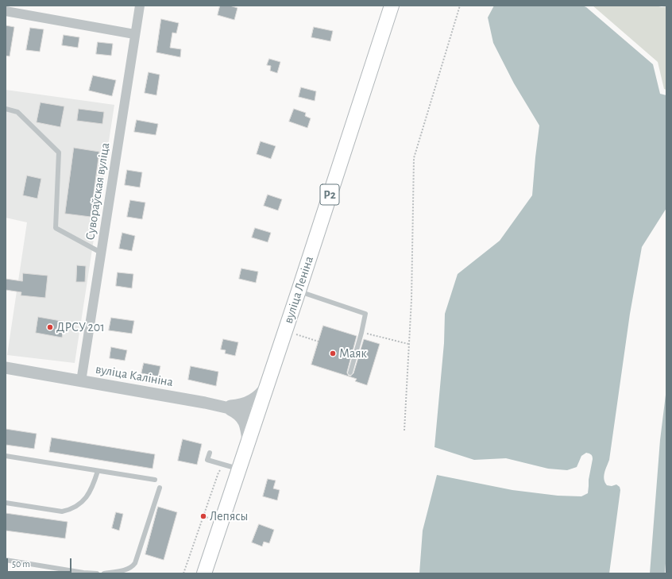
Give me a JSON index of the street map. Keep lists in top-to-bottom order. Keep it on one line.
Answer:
{"streets":{"main road":["Р2","вуліца Леніна"],"street":["Сувораўская вуліца","вуліца Калініна"]},"crossings":[["Сувораўская вуліца","вуліца Калініна"],["вуліца Леніна","вуліца Калініна"]],"places":["ДРСУ 201","Маяк","Лепясы"],"scale_bar":"50 m"}
